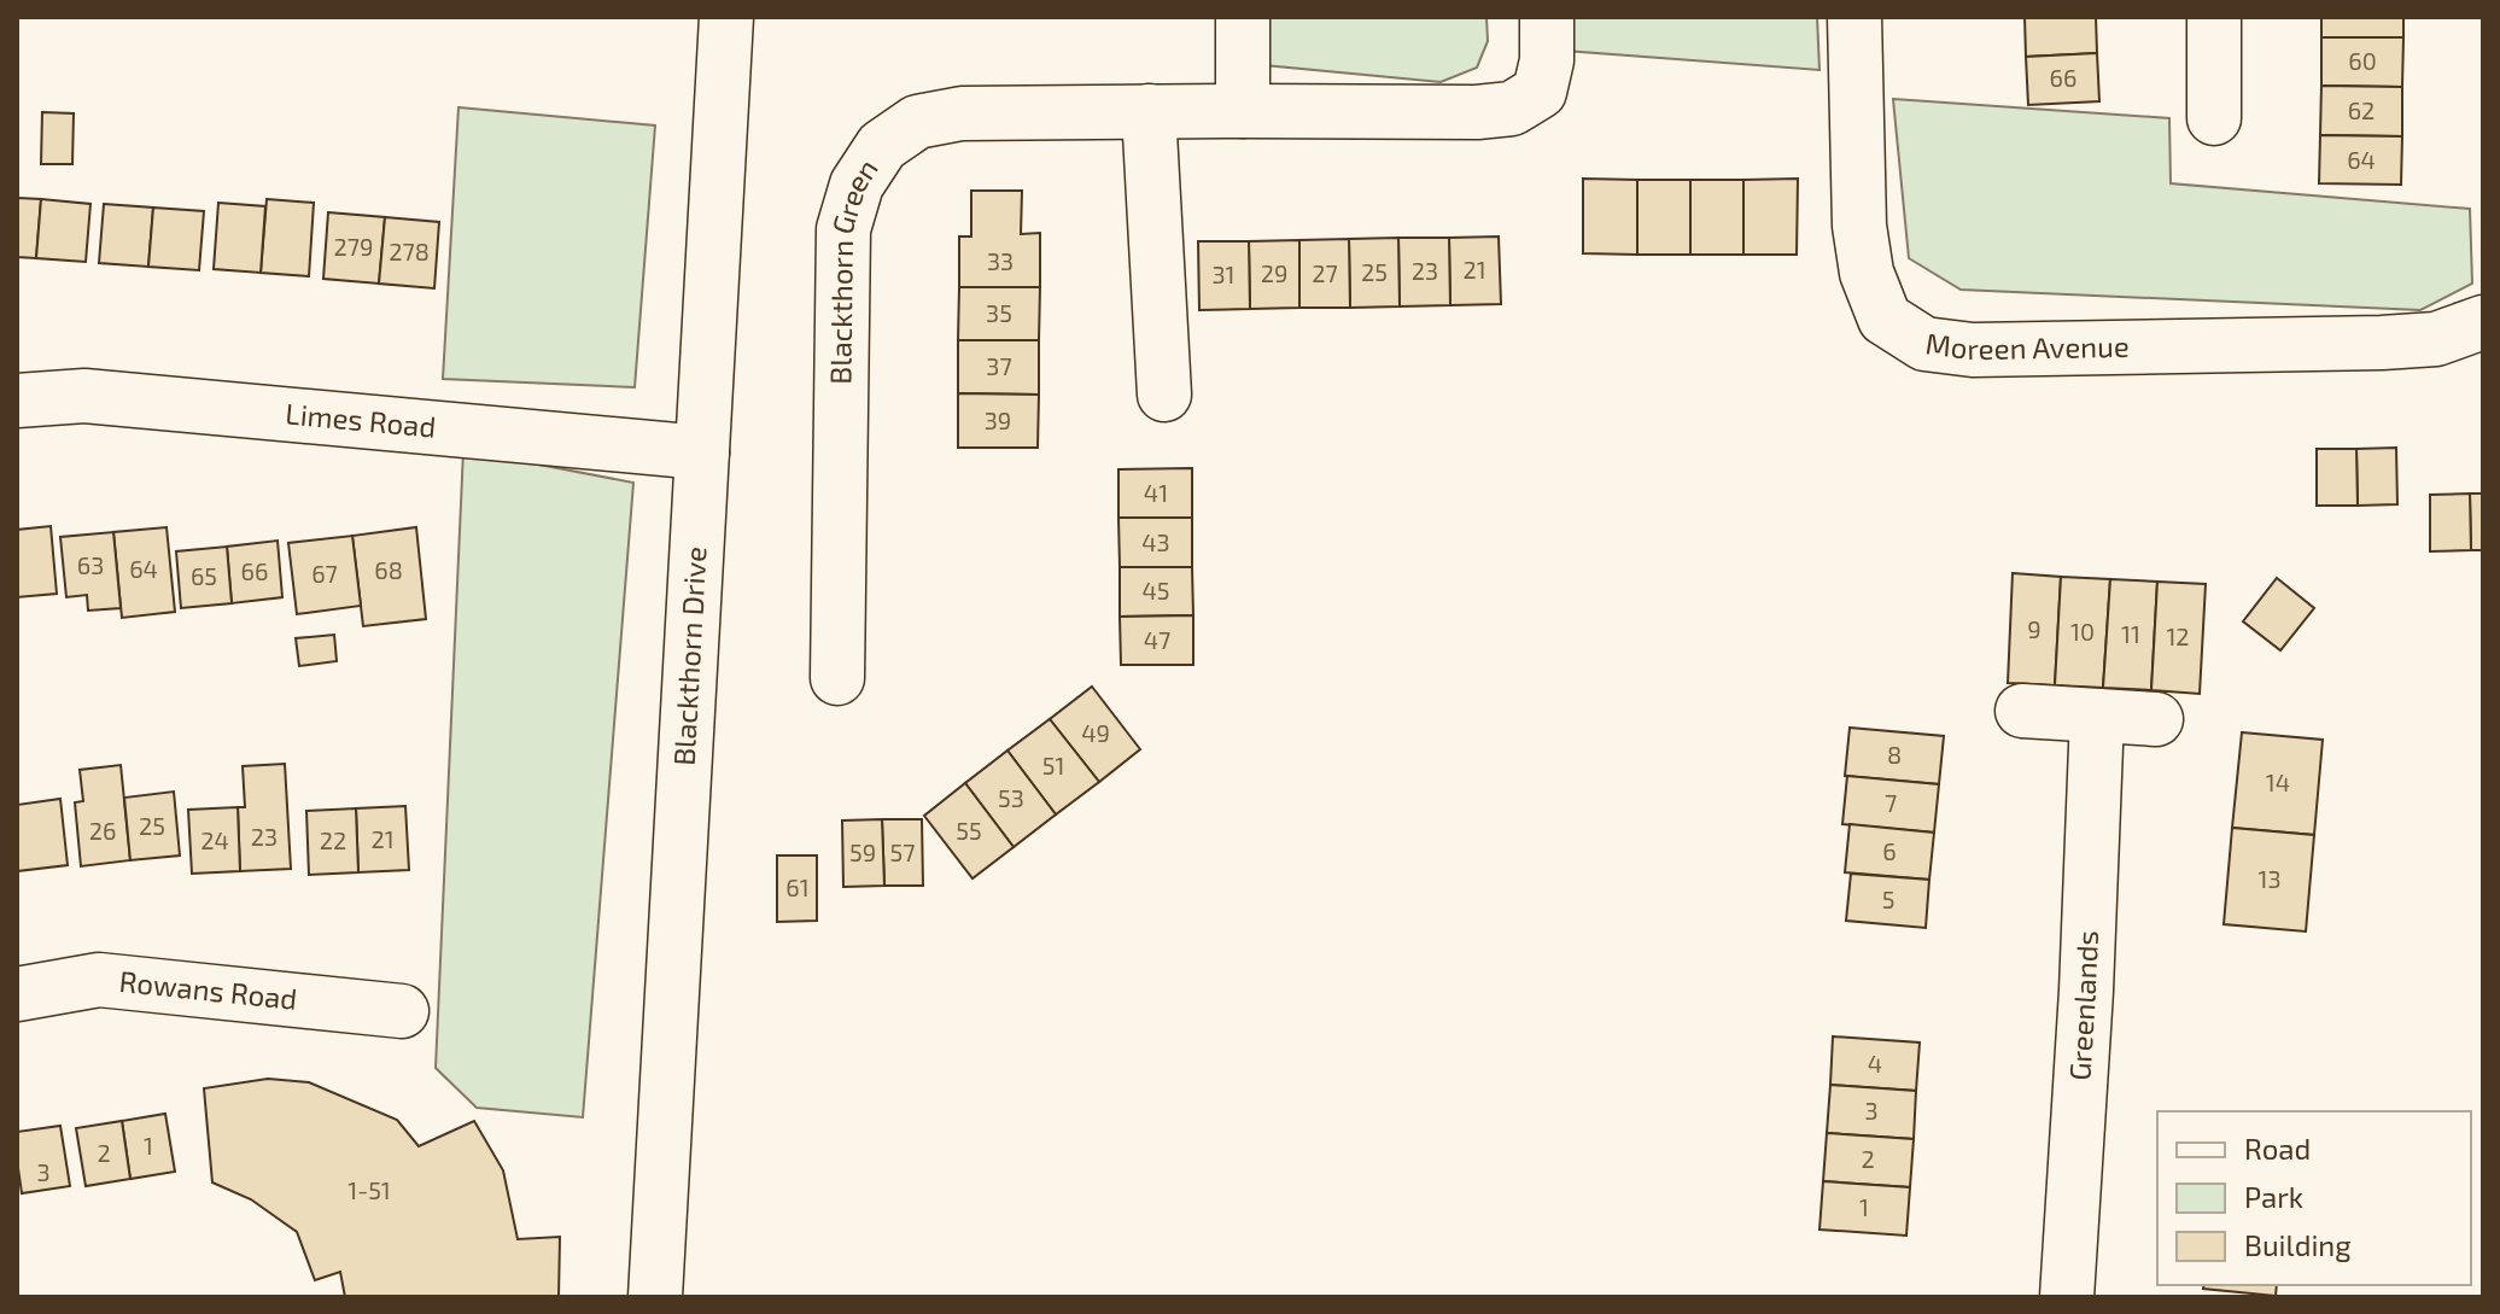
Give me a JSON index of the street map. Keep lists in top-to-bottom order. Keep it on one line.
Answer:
{"streets":{"street":["Blackthorn Green","Moreen Avenue","Limes Road","Blackthorn Drive","Rowans Road","Greenlands"]},"crossings":[["Limes Road","Blackthorn Drive"]],"house_numbers":["60","66","62","64","279","278","33","21","23","25","29","27","31","35","37","39","41","43","63","64","68","66","67","65","45","9","10","11","12","47","49","8","51","14","53","7","25","26","55","23","21","24","22","6","59","57","13","61","5","4","3","1","2","2","3","1-51","1"],"legend":["Road","Park","Building"]}
